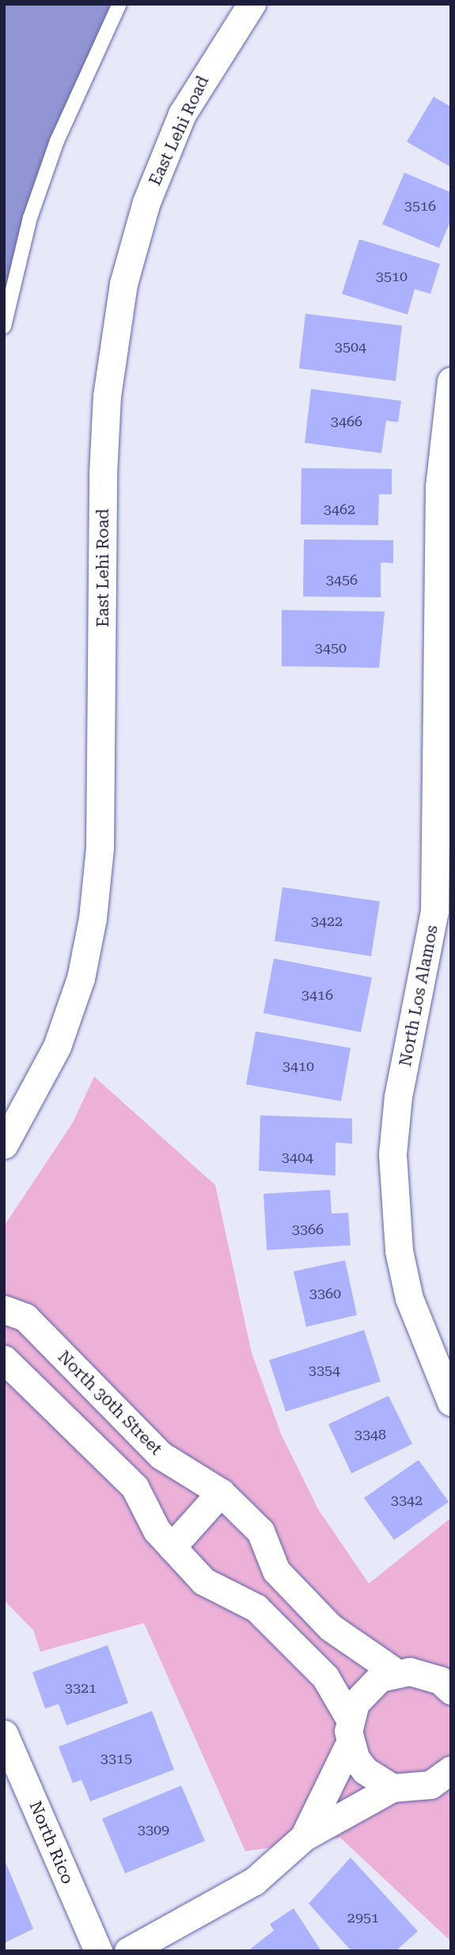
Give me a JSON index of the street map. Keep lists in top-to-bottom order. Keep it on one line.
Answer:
{"streets":{"street":["East Lehi Road","North Los Alamos","North 30th Street","North Rico"]},"house_numbers":["3516","3510","3504","3466","3462","3456","3450","3422","3416","3410","3404","3366","3360","3354","3348","3342","3321","3315","3309","2951"]}
